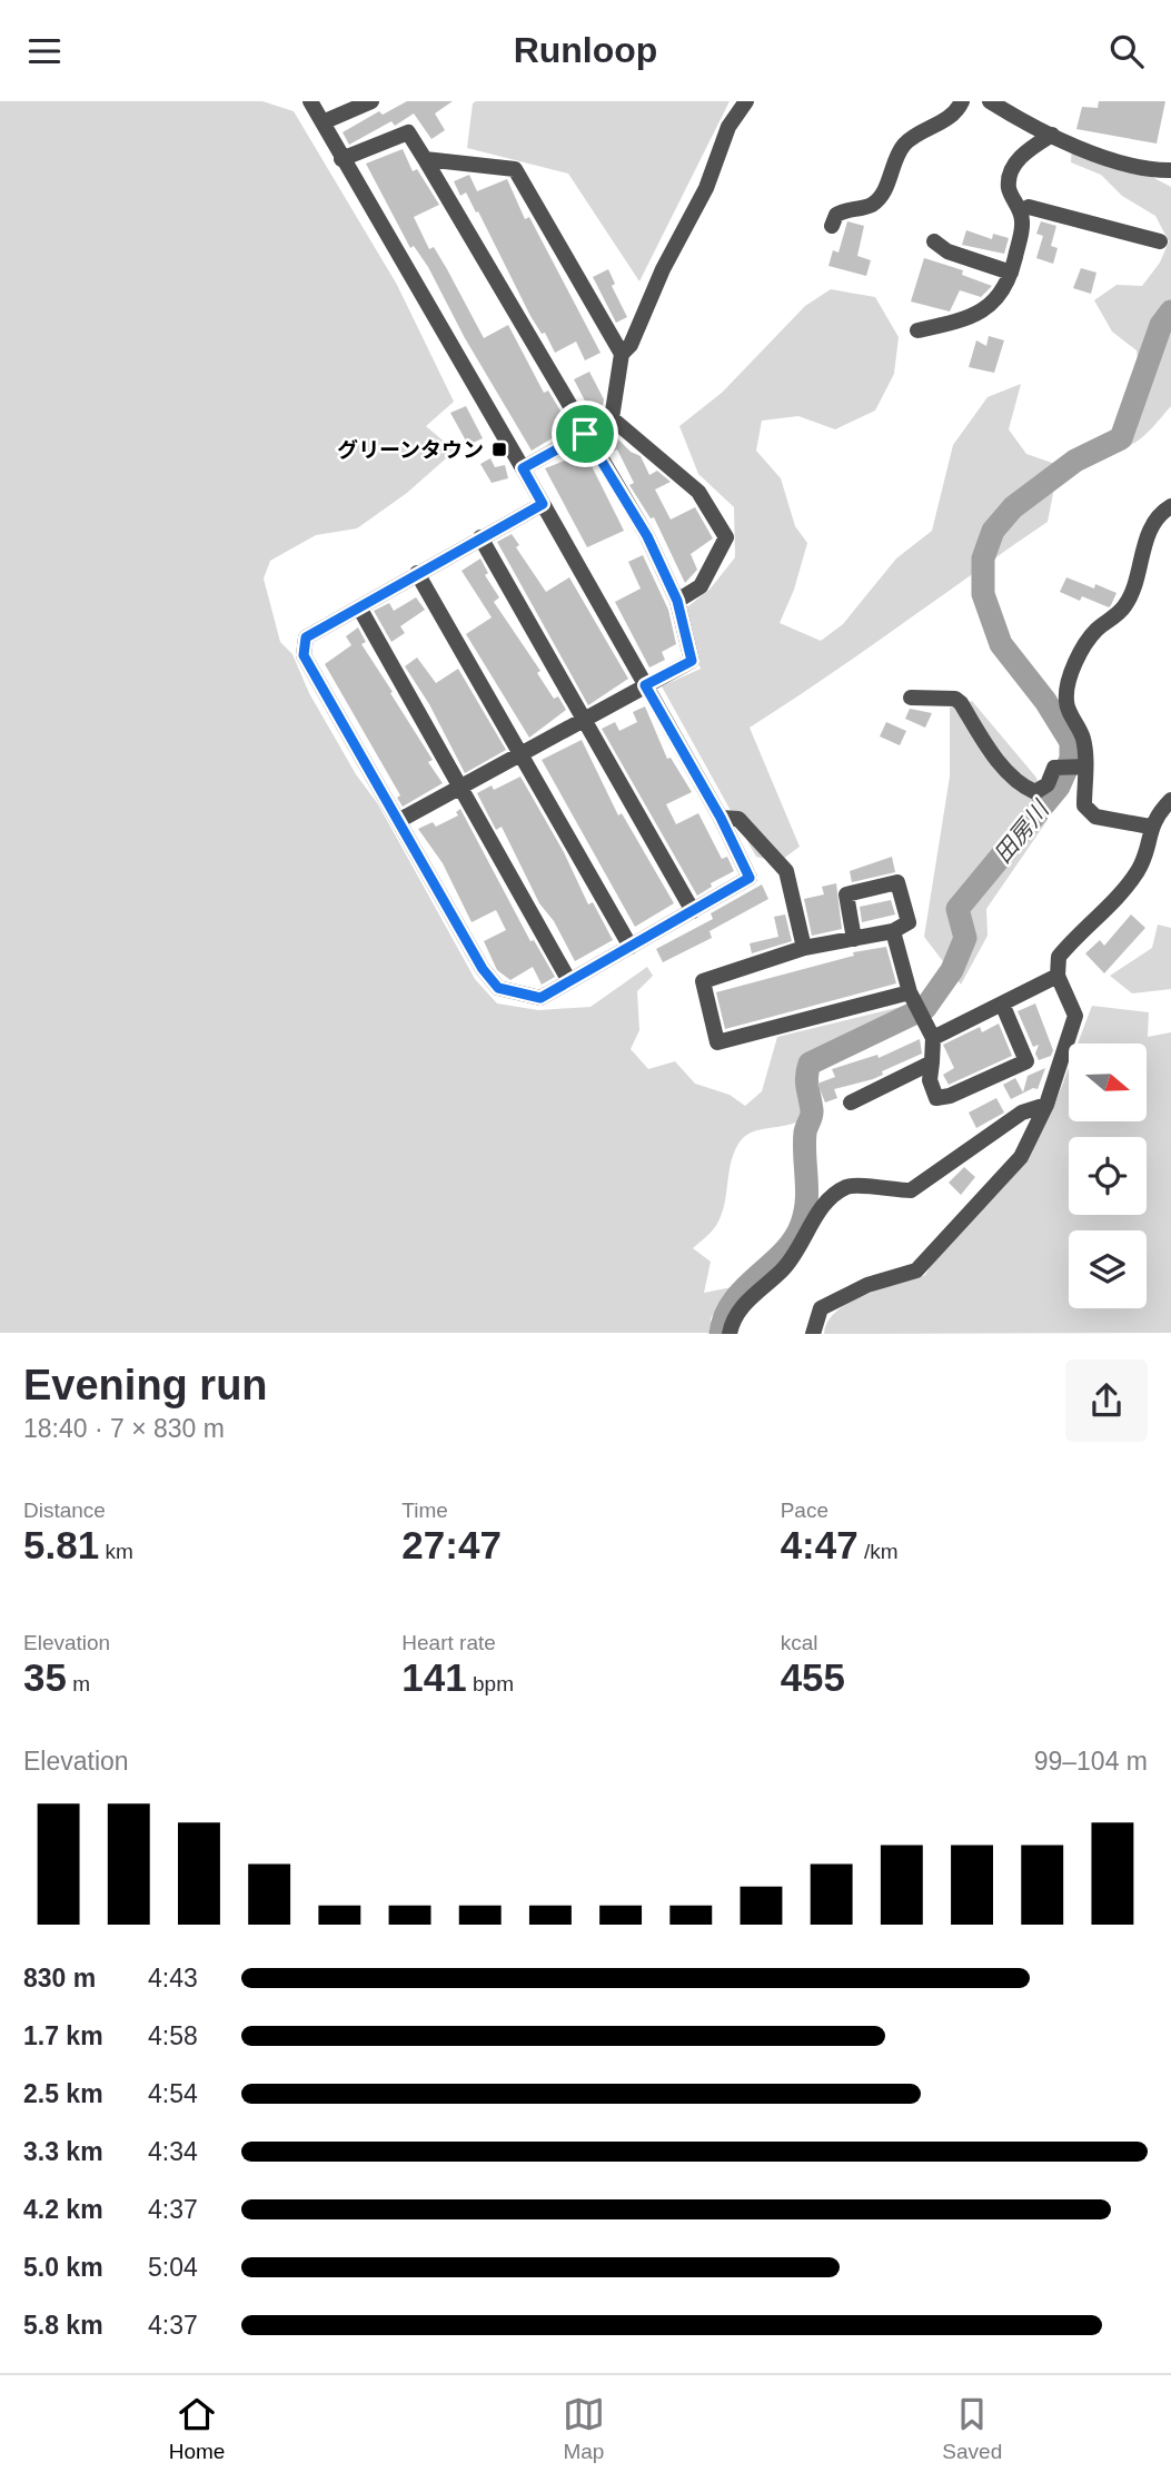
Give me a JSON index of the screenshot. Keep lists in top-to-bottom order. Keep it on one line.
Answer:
{"water":["田房川"],"places":{"transit":["グリーンタウン"]},"north":"right","page":{"header":"Runloop","heading":["Evening run","18:40 · 7 × 830 m"],"stats":[["Distance","5.81 km"],["Time","27:47"],["Pace","4:47 /km"],["Elevation","35 m"],["Heart rate","141 bpm"],["kcal","455"]],"chart":["Elevation","99–104 m"],"list":[{"name":"830 m","note":"4:43"},{"name":"1.7 km","note":"4:58"},{"name":"2.5 km","note":"4:54"},{"name":"3.3 km","note":"4:34"},{"name":"4.2 km","note":"4:37"},{"name":"5.0 km","note":"5:04"},{"name":"5.8 km","note":"4:37"}],"tabs":["Home","Map","Saved"]}}
